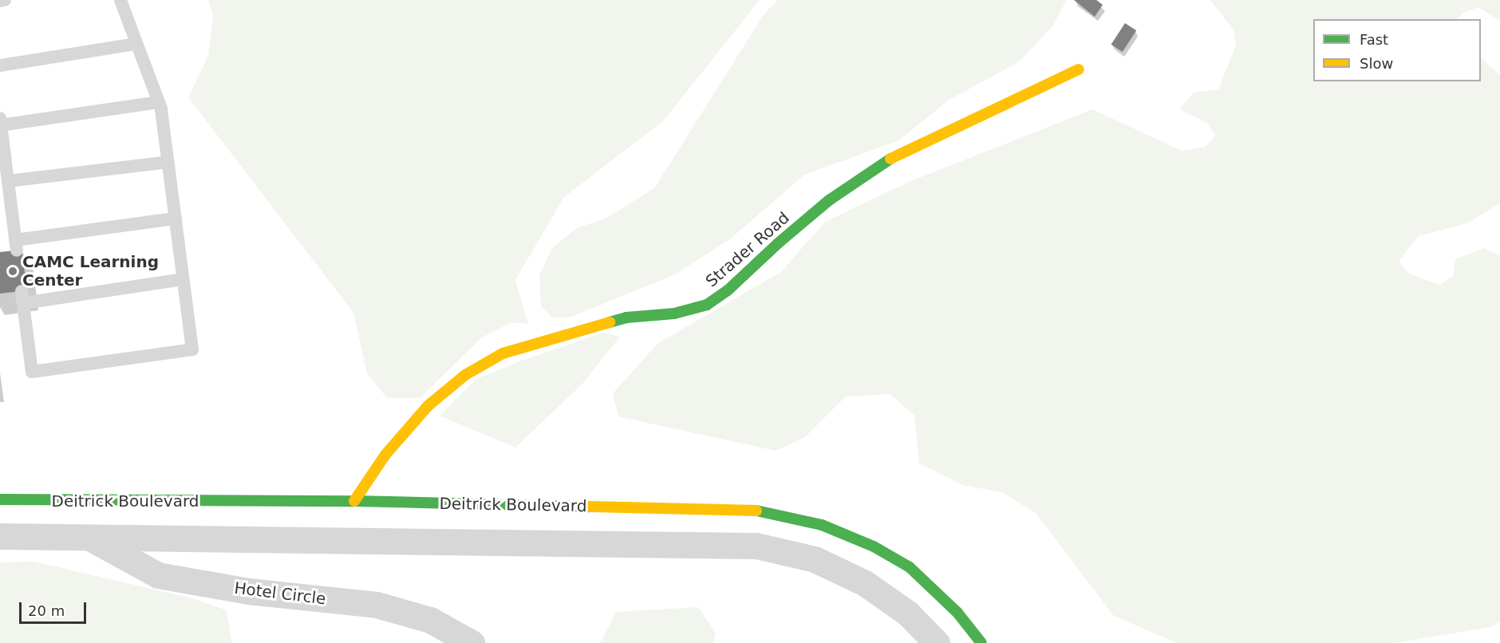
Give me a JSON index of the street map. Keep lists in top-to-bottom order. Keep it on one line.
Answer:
{"streets":{"street":["Strader Road","Deitrick Boulevard","Hotel Circle"]},"crossings":[["Strader Road","Deitrick Boulevard"]],"places":["CAMC Learning Center"],"legend":["Fast","Slow"],"scale_bar":"20 m"}
